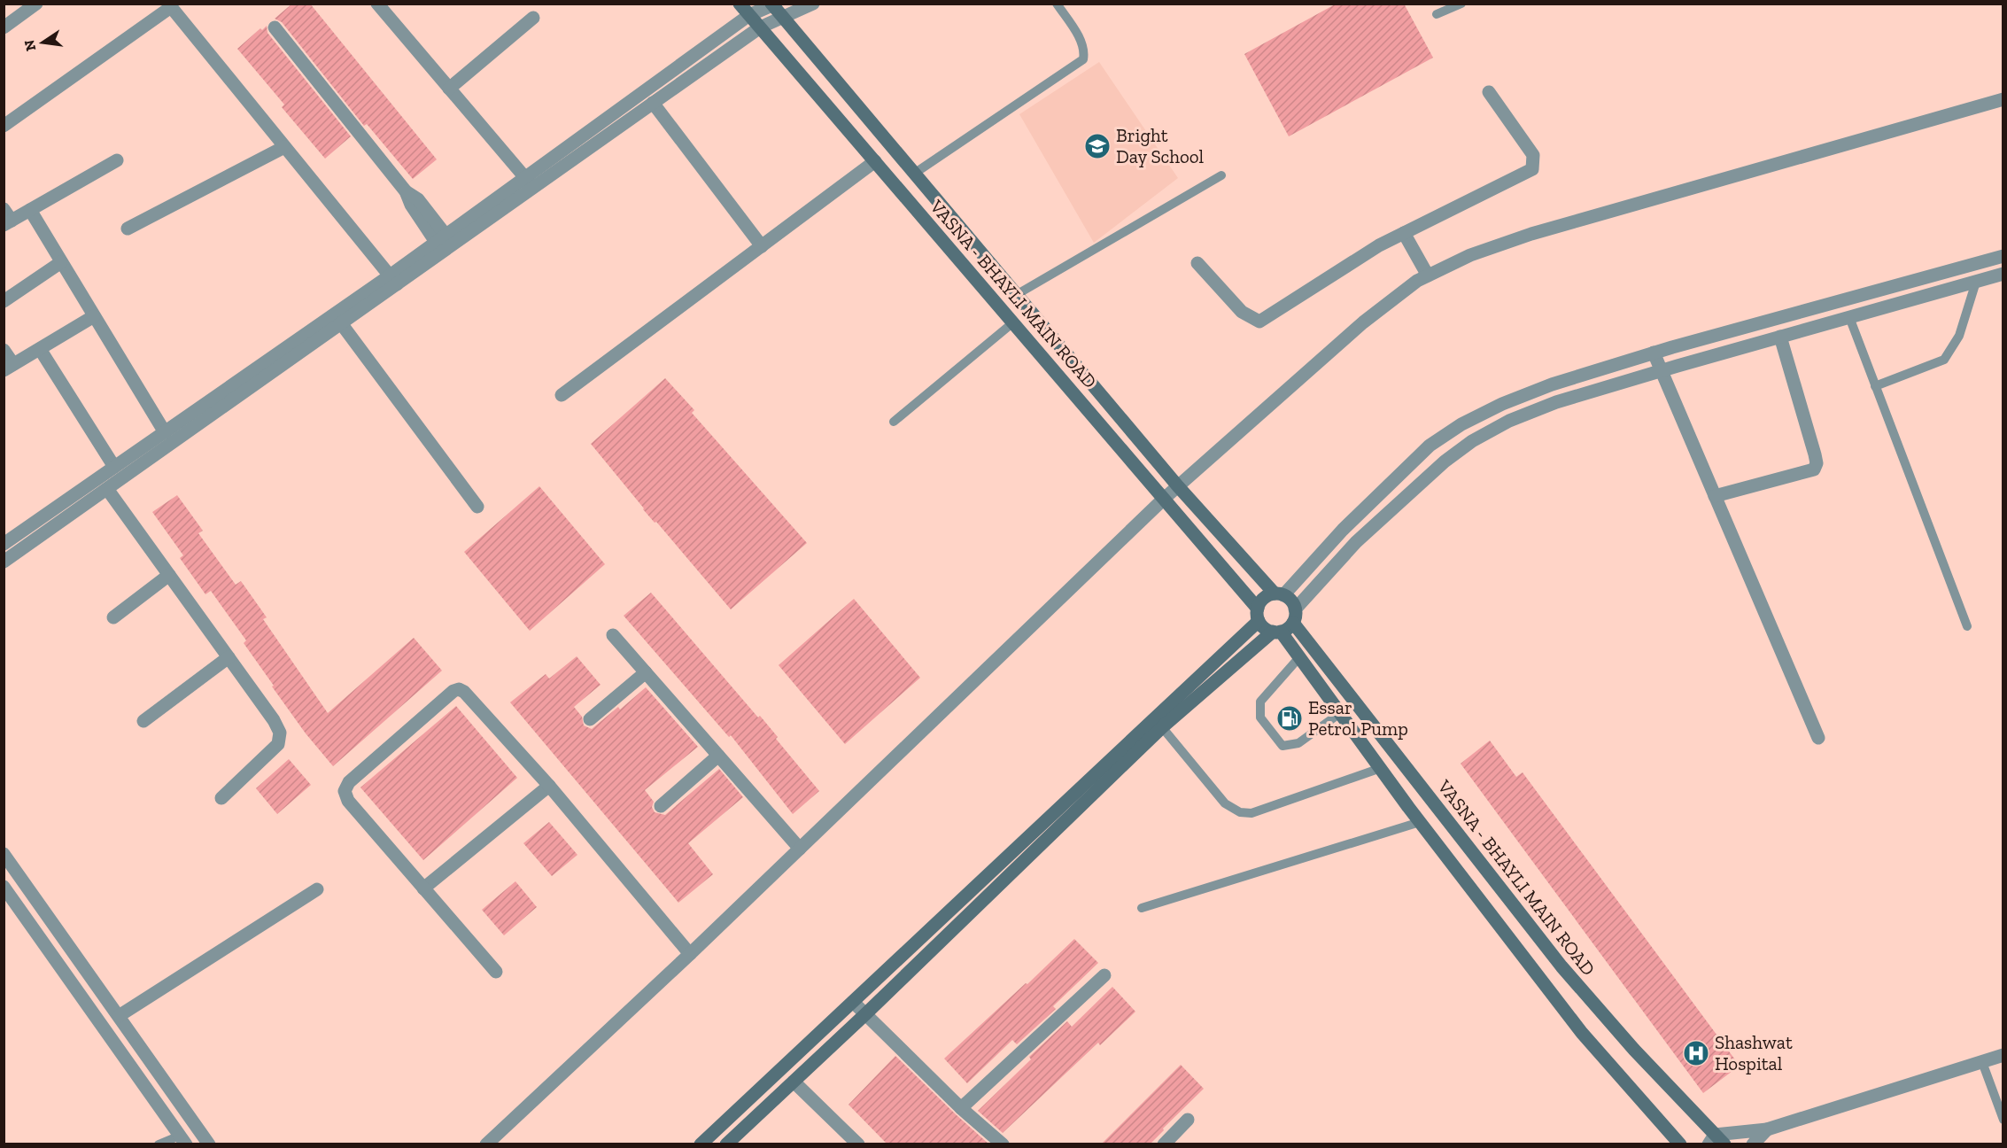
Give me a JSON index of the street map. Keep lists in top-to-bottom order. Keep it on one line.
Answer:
{"streets":{"main road":["VASNA - BHAYLI MAIN ROAD"]},"places":{"school or university":["Bright Day School"],"fuel station":["Essar Petrol Pump"],"hospital":["Shashwat Hospital"]},"north":"left"}
